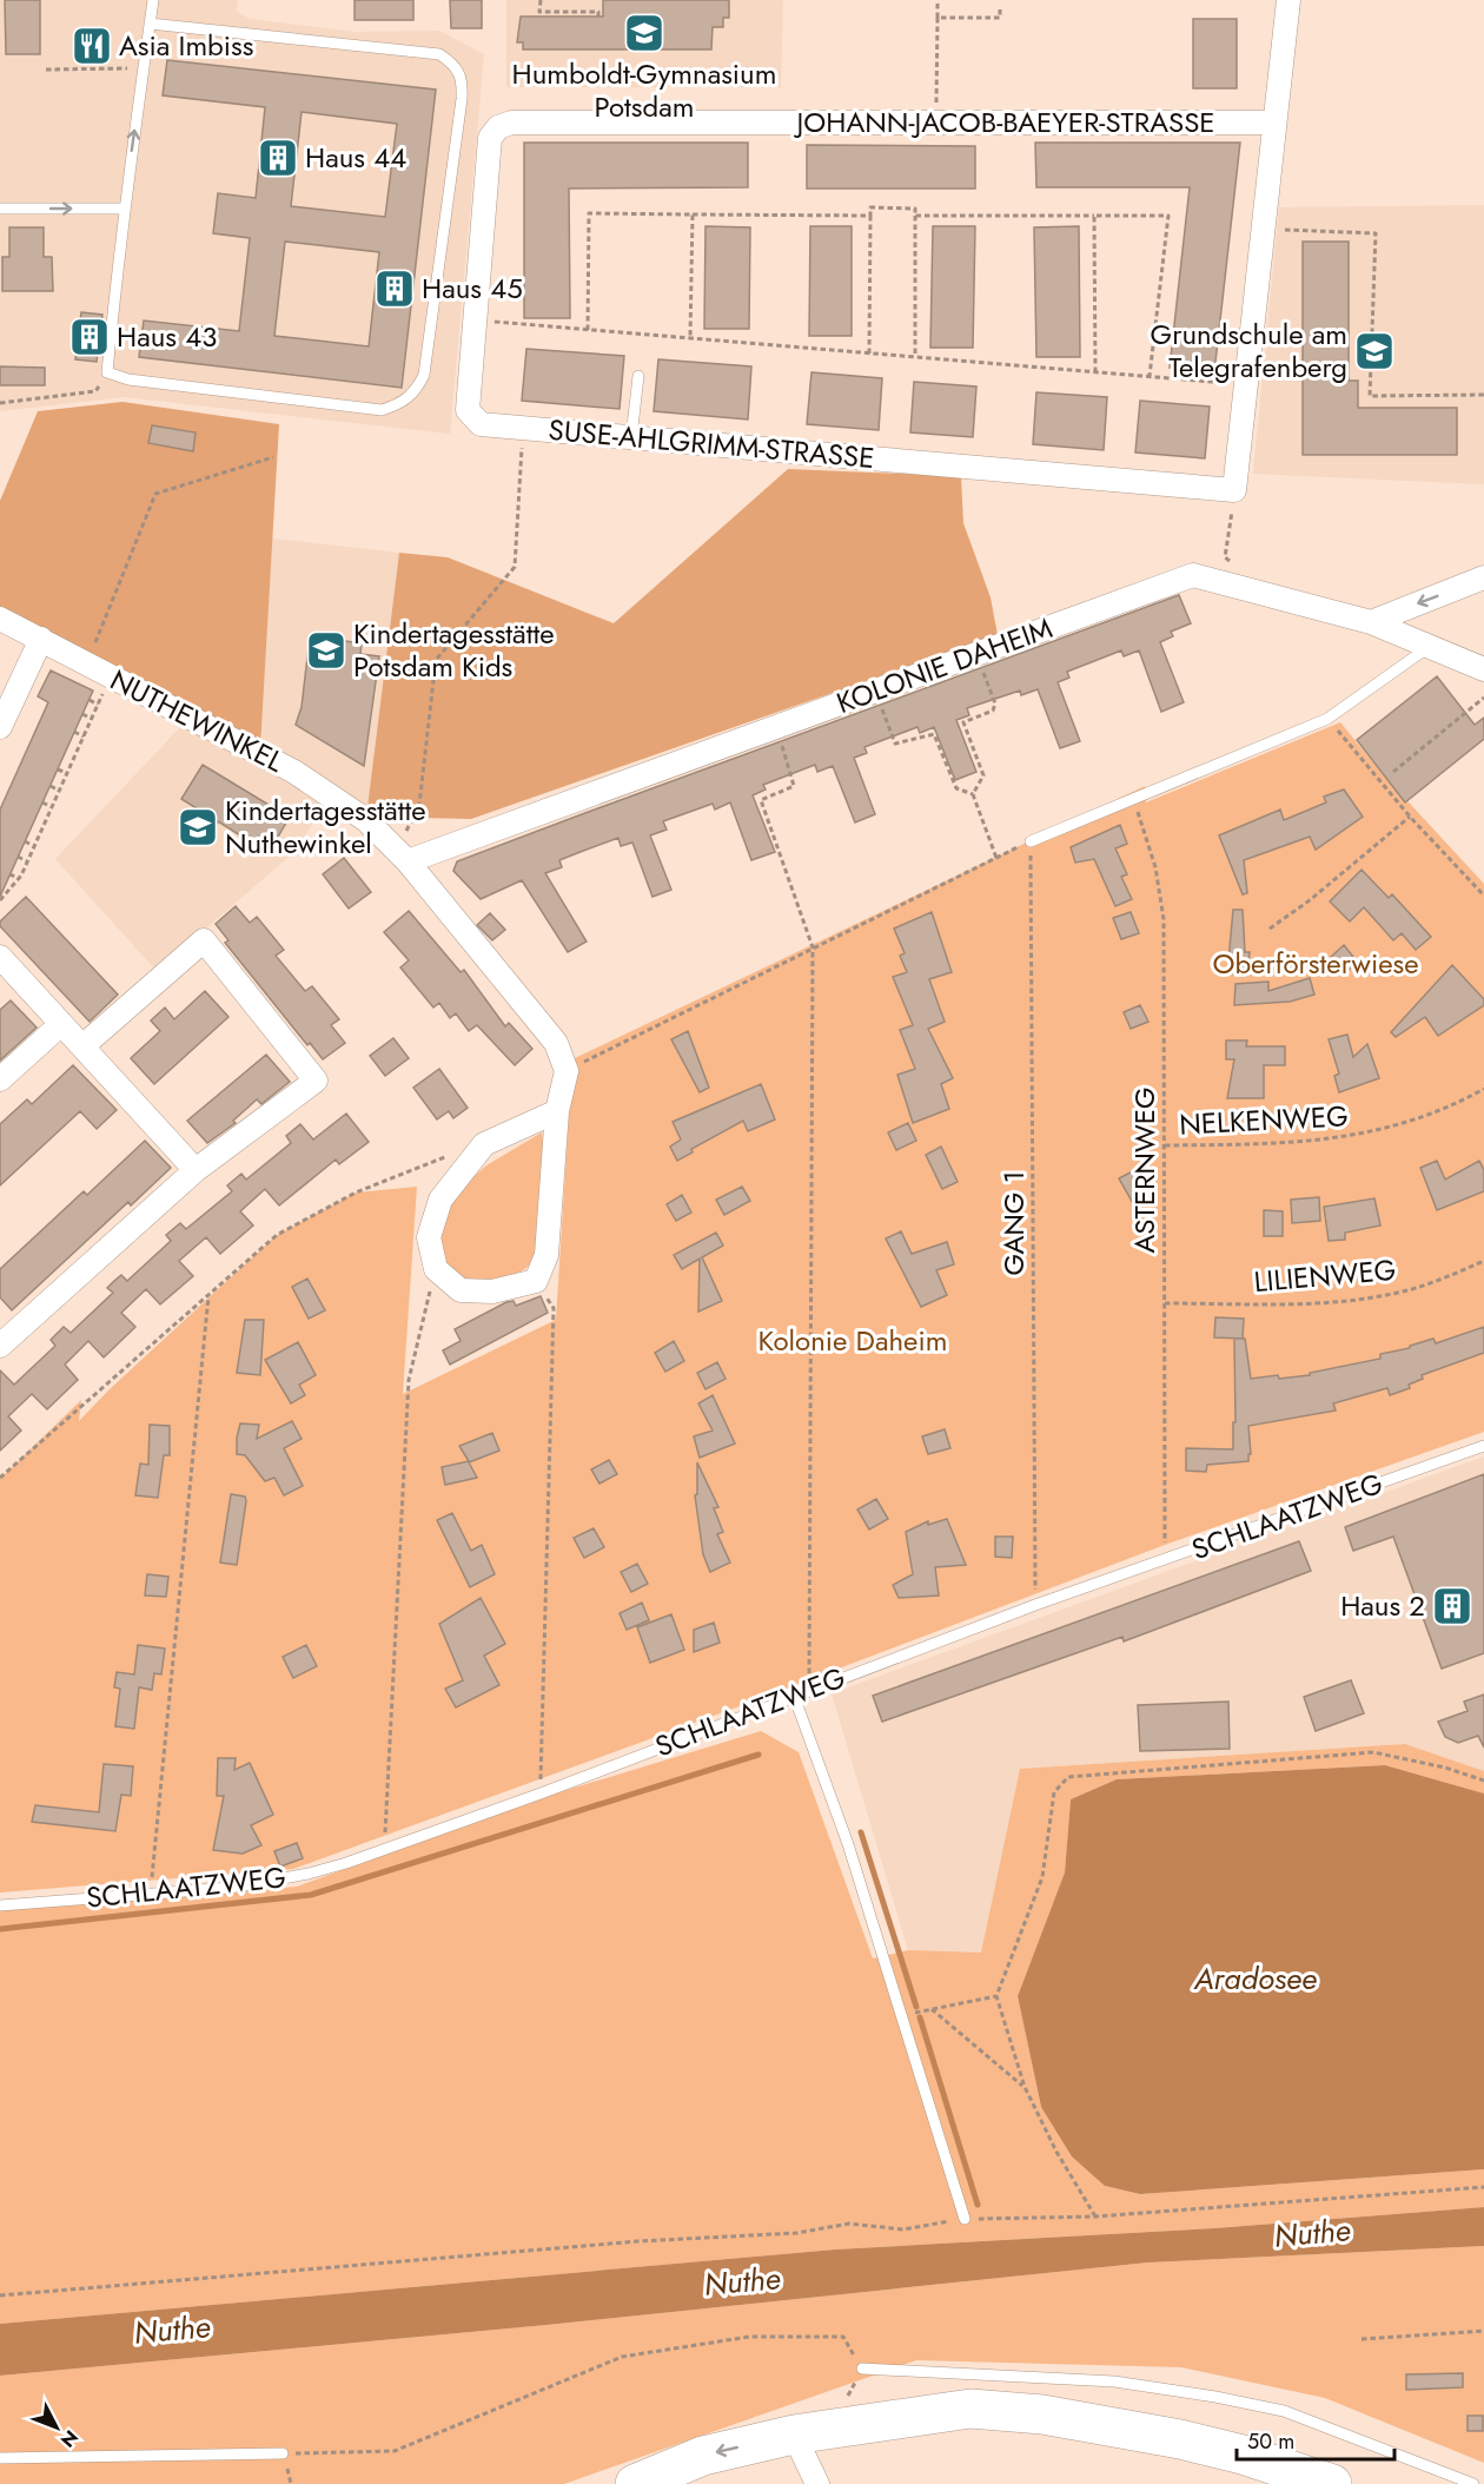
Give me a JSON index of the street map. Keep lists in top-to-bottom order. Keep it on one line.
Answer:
{"streets":{"street":["JOHANN-JACOB-BAEYER-STRASSE","SUSE-AHLGRIMM-STRASSE","KOLONIE DAHEIM","NUTHEWINKEL"],"lane":["SCHLAATZWEG"],"path":["NELKENWEG","ASTERNWEG","GANG 1","LILIENWEG"]},"crossings":[["JOHANN-JACOB-BAEYER-STRASSE","SUSE-AHLGRIMM-STRASSE"],["KOLONIE DAHEIM","NUTHEWINKEL"],["NELKENWEG","ASTERNWEG"],["ASTERNWEG","LILIENWEG"],["GANG 1","SCHLAATZWEG"]],"water":["Aradosee","Nuthe"],"parks":["Oberförsterwiese","Kolonie Daheim"],"places":{"school or university":["Humboldt-Gymnasium Potsdam","Grundschule am Telegrafenberg","Kindertagesstätte Potsdam Kids","Kindertagesstätte Nuthewinkel"],"restaurant":["Asia Imbiss"],"building":["Haus 44","Haus 45","Haus 43","Haus 2"]},"scale_bar":"50 m","north":"bottom right"}
